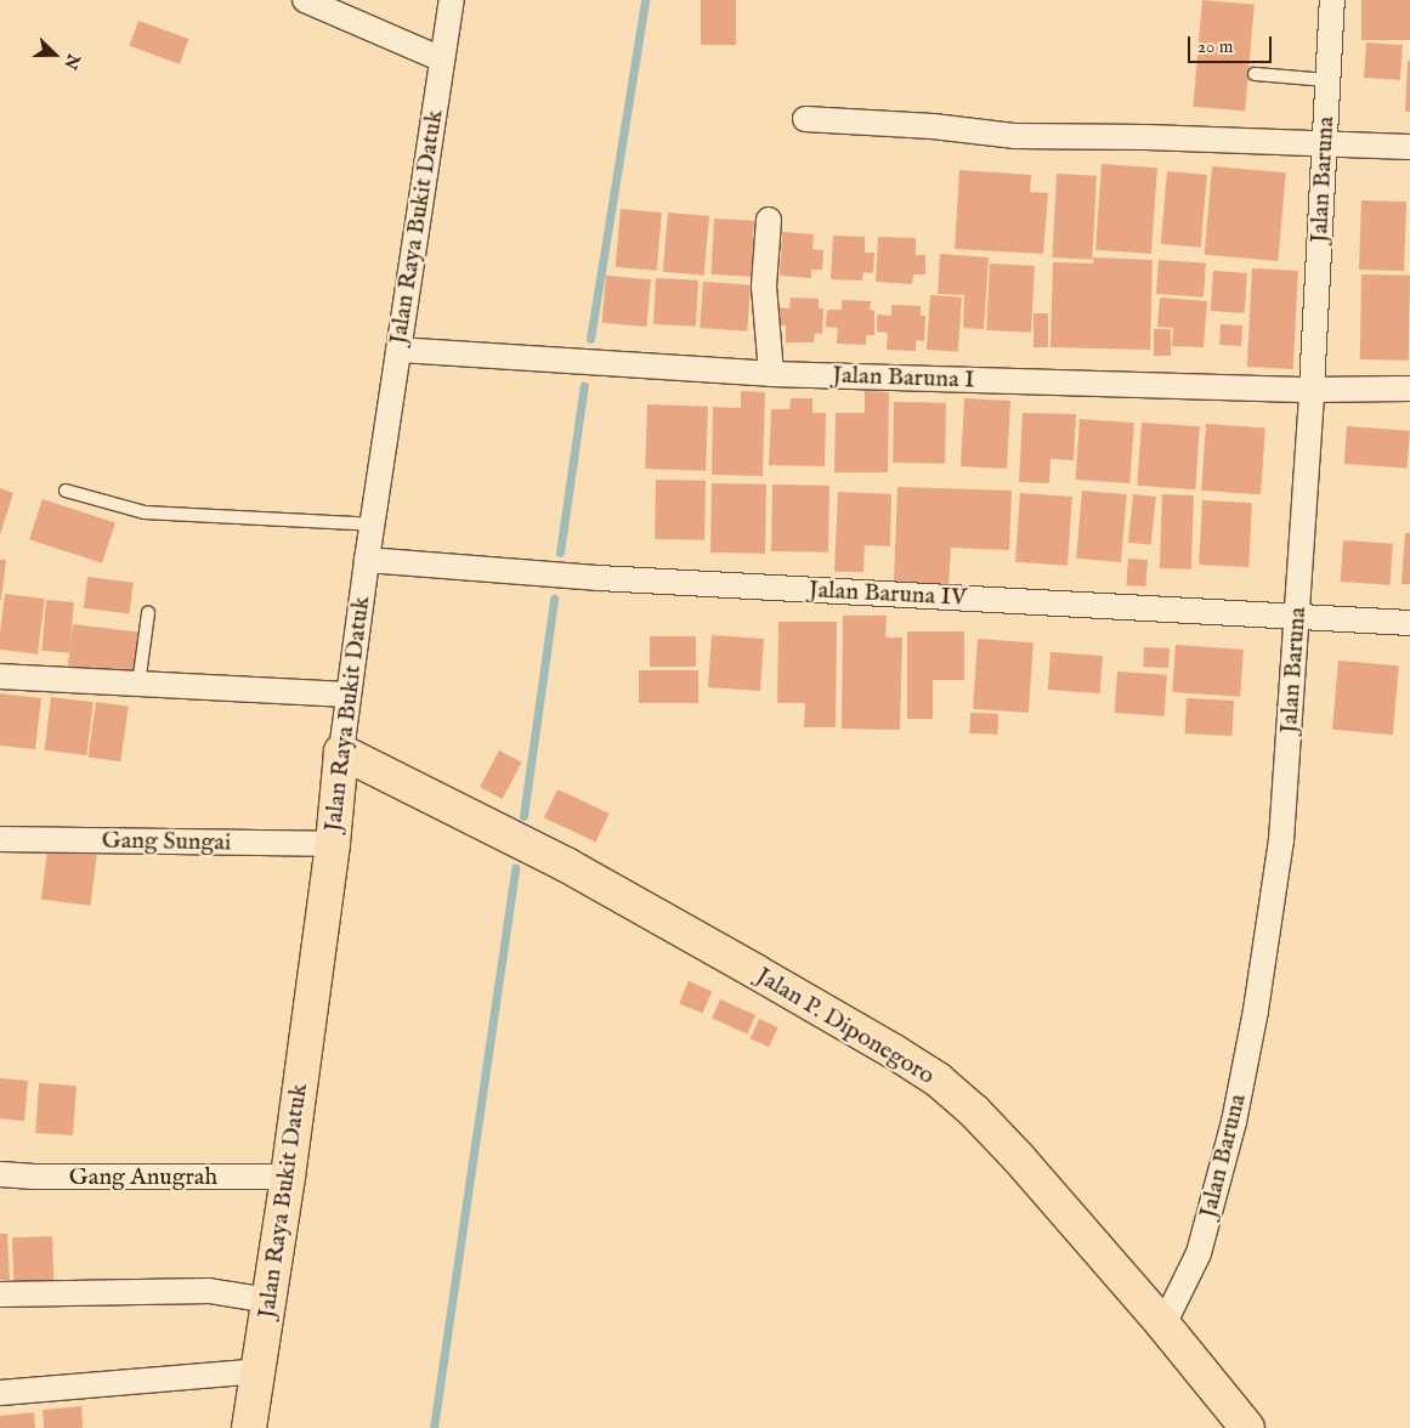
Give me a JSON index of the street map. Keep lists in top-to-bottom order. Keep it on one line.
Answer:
{"streets":{"main road":["Jalan Raya Bukit Datuk","Jalan P. Diponegoro"],"street":["Jalan Baruna","Jalan Baruna I","Jalan Baruna IV","Gang Sungai","Gang Anugrah"]},"crossings":[["Jalan Baruna","Jalan Baruna I"],["Jalan Baruna","Jalan Baruna IV"],["Jalan Baruna","Jalan P. Diponegoro"],["Jalan Raya Bukit Datuk","Jalan Baruna I"],["Jalan Raya Bukit Datuk","Jalan Baruna IV"],["Jalan Raya Bukit Datuk","Gang Sungai"],["Jalan Raya Bukit Datuk","Jalan P. Diponegoro"],["Jalan Raya Bukit Datuk","Gang Anugrah"]],"scale_bar":"20 m","north":"right"}
